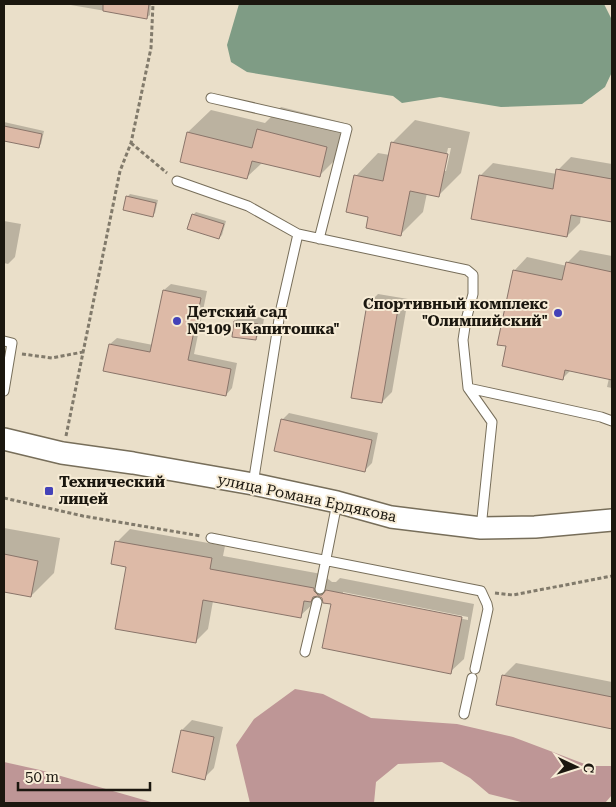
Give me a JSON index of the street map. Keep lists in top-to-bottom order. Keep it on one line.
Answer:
{"streets":{"street":["улица Романа Ердякова"]},"places":{"other":["Спортивный комплекс \"Олимпийский\"","Детский сад №109 \"Капитошка\""],"transit":["Технический лицей"]},"scale_bar":"50 m","north":"right"}
